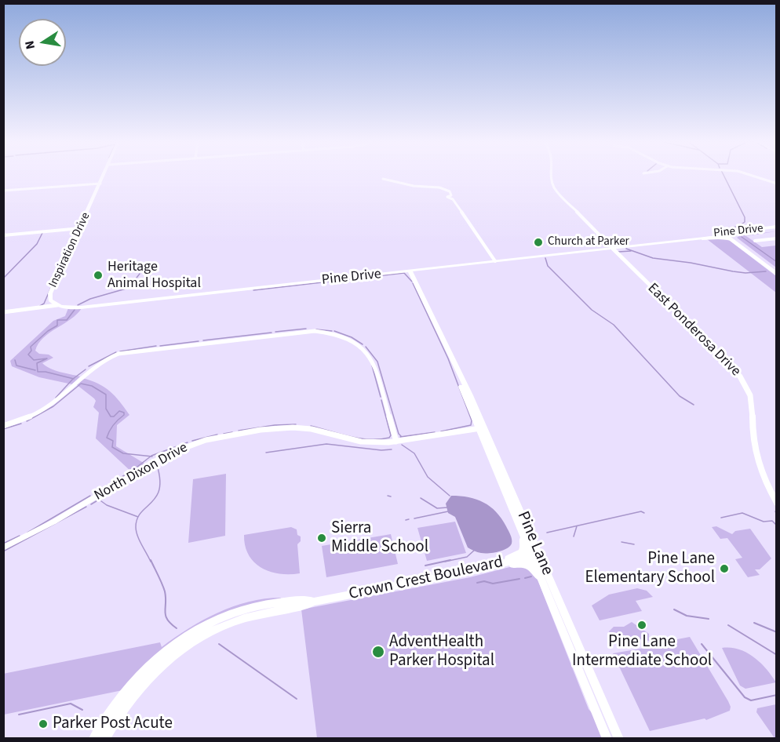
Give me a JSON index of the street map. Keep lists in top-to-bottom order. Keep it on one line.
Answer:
{"streets":{"main road":["Pine Drive","Inspiration Drive","Pine Lane","Crown Crest Boulevard"],"street":["East Ponderosa Drive","North Dixon Drive"]},"crossings":[["Pine Drive","Inspiration Drive"],["Pine Drive","East Ponderosa Drive"],["Pine Drive","Pine Lane"],["North Dixon Drive","Pine Lane"],["Pine Lane","Crown Crest Boulevard"]],"places":["Church at Parker","Heritage Animal Hospital","Sierra Middle School","Pine Lane Elementary School","Pine Lane Intermediate School","AdventHealth Parker Hospital","Parker Post Acute"],"north":"left"}
